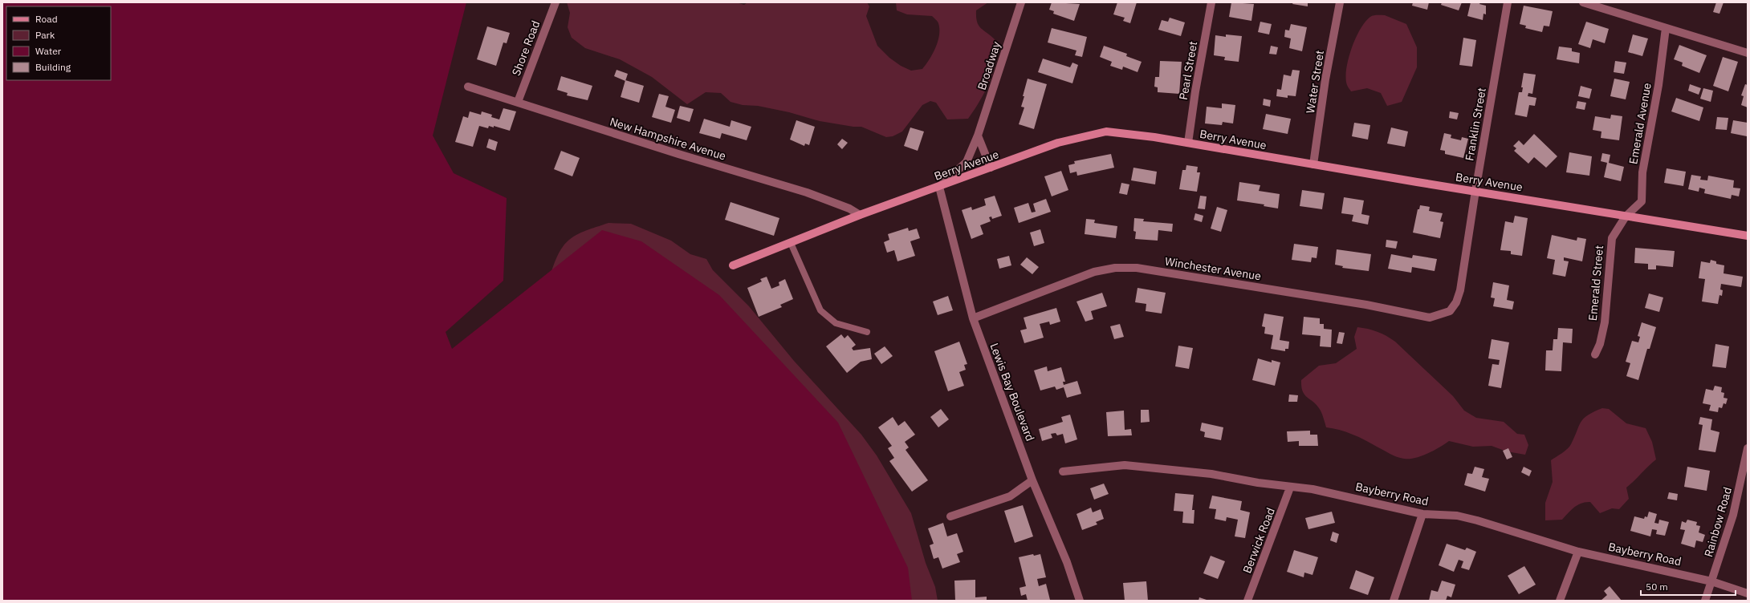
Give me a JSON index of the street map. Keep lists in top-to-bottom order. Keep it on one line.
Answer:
{"streets":{"street":["Shore Road","Broadway","Pearl Street","Water Street","Emerald Avenue","Franklin Street","New Hampshire Avenue","Berry Avenue","Winchester Avenue","Emerald Street","Lewis Bay Boulevard","Bayberry Road","Rainbow Road","Berwick Road"]},"crossings":[["Shore Road","New Hampshire Avenue"],["Broadway","Berry Avenue"],["Broadway","Lewis Bay Boulevard"],["Pearl Street","Berry Avenue"],["Water Street","Berry Avenue"],["Emerald Avenue","Berry Avenue"],["Emerald Avenue","Emerald Street"],["Franklin Street","Berry Avenue"],["Franklin Street","Winchester Avenue"],["New Hampshire Avenue","Berry Avenue"],["Berry Avenue","Emerald Street"],["Berry Avenue","Lewis Bay Boulevard"],["Winchester Avenue","Lewis Bay Boulevard"],["Bayberry Road","Rainbow Road"],["Bayberry Road","Berwick Road"]],"legend":["Road","Park","Water","Building"],"scale_bar":"50 m"}
